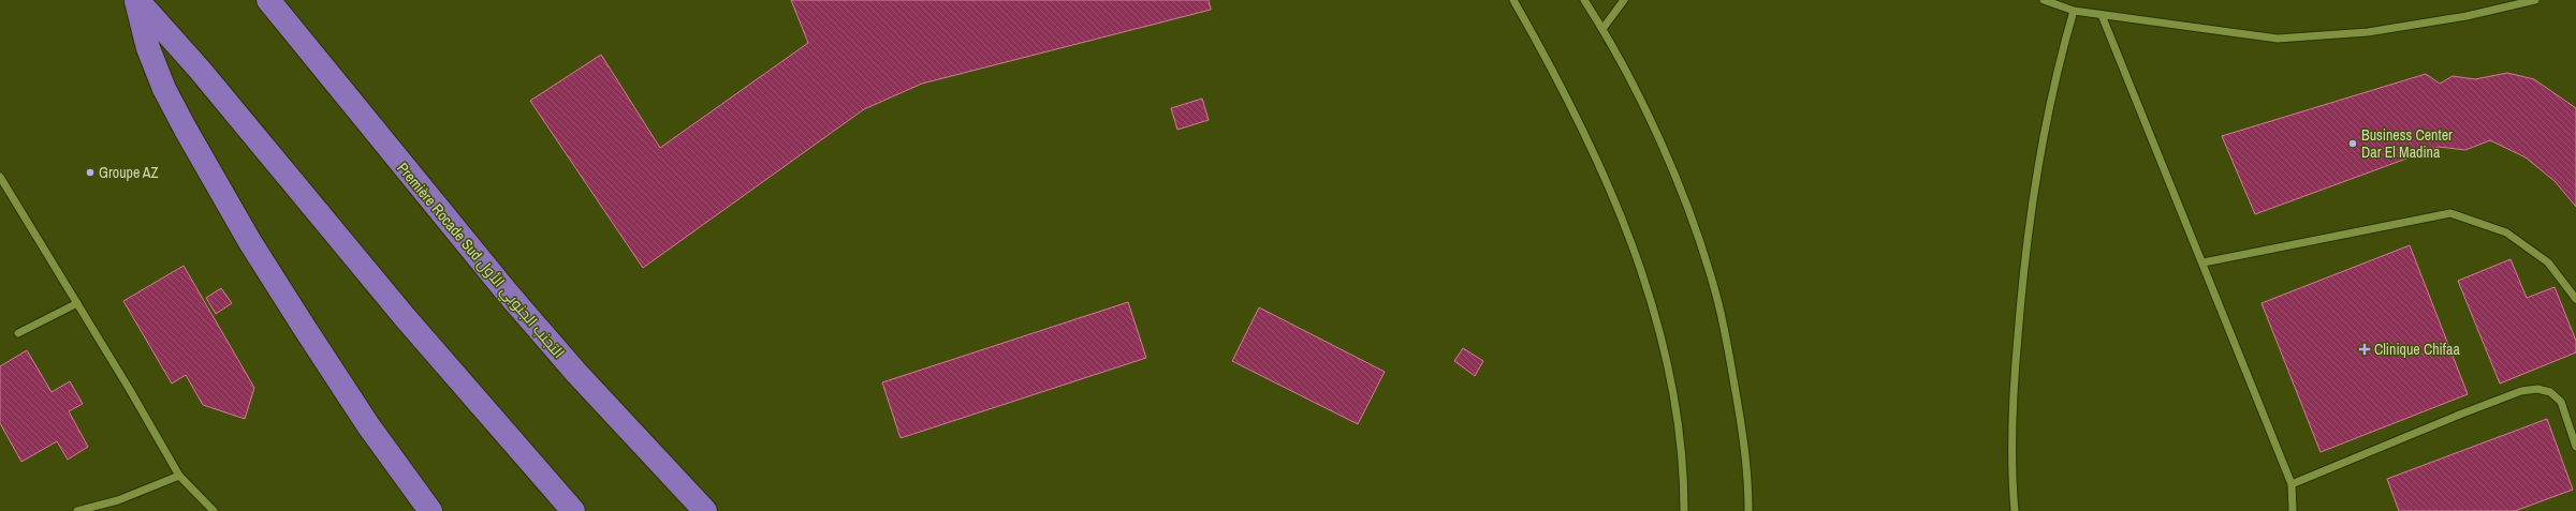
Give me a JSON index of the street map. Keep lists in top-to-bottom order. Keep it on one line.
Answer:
{"streets":{"highway":["Première Rocade Sud التجنب الجنوبي الأول"]},"places":{"other":["Business Center Dar El Madina","Groupe AZ"],"health":["Clinique Chifaa"]}}
